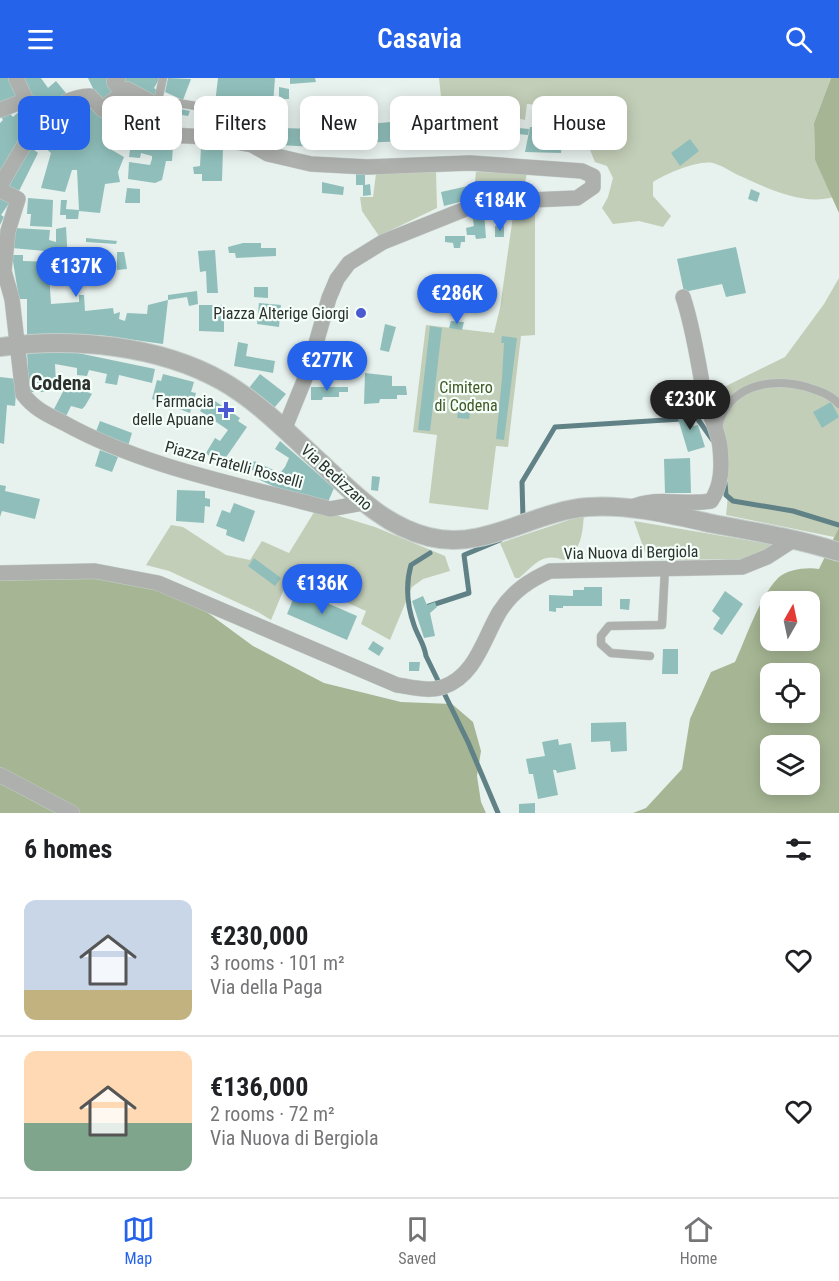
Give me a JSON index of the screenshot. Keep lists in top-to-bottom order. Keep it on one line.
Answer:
{"streets":{"street":["Piazza Fratelli Rosselli","Via Bedizzano","Via Nuova di Bergiola"]},"crossings":[["Piazza Fratelli Rosselli","Via Bedizzano"],["Via Bedizzano","Via Nuova di Bergiola"]],"districts":["Codena"],"parks":["Cimitero di Codena"],"places":{"other":["Piazza Alterige Giorgi"],"health":["Farmacia delle Apuane"]},"north":"top","page":{"header":"Casavia","chip":["Buy","Rent","Filters","New","Apartment","House"],"price":["€184K","€137K","€286K","€277K","€230K","€136K"],"heading":"6 homes","list":[{"name":"€230,000","note":"3 rooms · 101 m² · Via della Paga"},{"name":"€136,000","note":"2 rooms · 72 m² · Via Nuova di Bergiola"}],"tabs":["Map","Saved","Home"]}}
